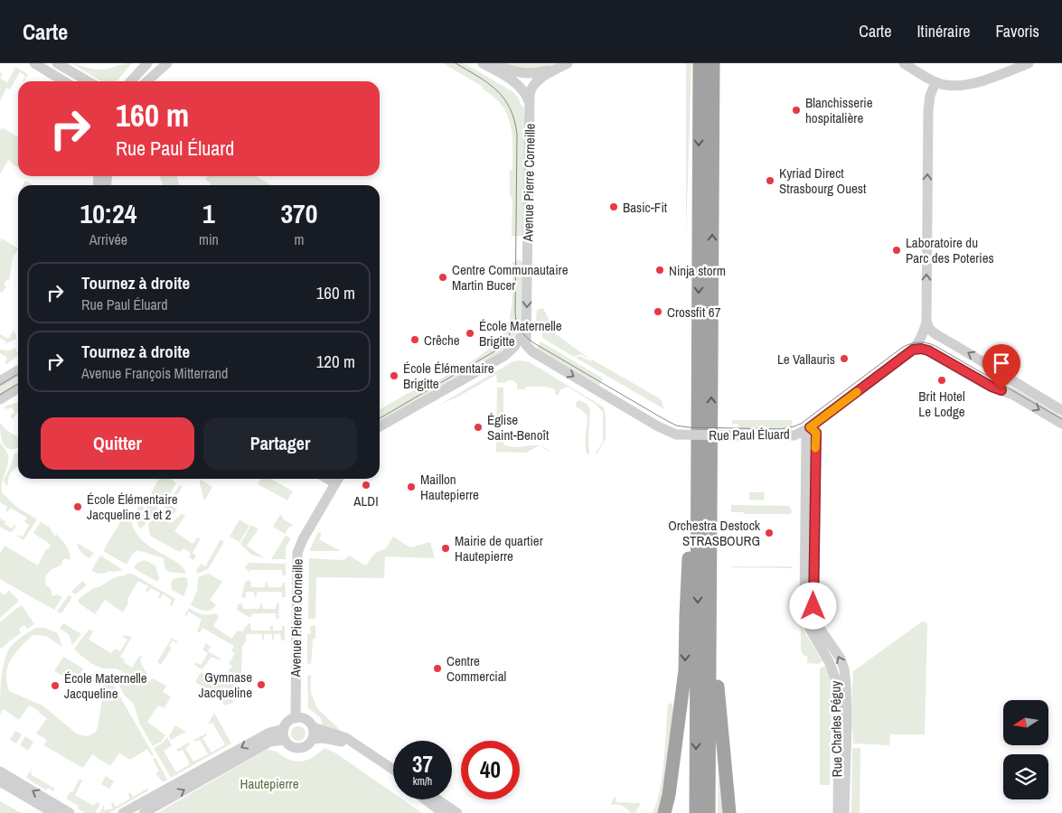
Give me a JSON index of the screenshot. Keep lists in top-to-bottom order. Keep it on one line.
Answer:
{"streets":{"street":["Avenue Pierre Corneille","Rue Paul Éluard","Rue Charles Péguy"]},"crossings":[["Avenue Pierre Corneille","Rue Paul Éluard"],["Rue Paul Éluard","Rue Charles Péguy"]],"parks":["Hautepierre"],"places":["Blanchisserie hospitalière","Kyriad Direct Strasbourg Ouest","Basic-Fit","Laboratoire du Parc des Poteries","Ninja storm","Centre Communautaire Martin Bucer","Crossfit 67","École Maternelle Brigitte","Crêche","Le Vallauris","École Élémentaire Brigitte","Brit Hotel Le Lodge","Église Saint-Benoît","ALDI","Maillon Hautepierre","École Élémentaire Jacqueline 1 et 2","Orchestra Destock STRASBOURG","Mairie de quartier Hautepierre","Centre Commercial","Gymnase Jacqueline","École Maternelle Jacqueline"],"north":"left","page":{"header":"Carte","nav":["Carte","Itinéraire","Favoris"],"turn":["160 m","Rue Paul Éluard"],"eta":["10:24","Arrivée","1","min","370","m"],"list":[{"name":"Tournez à droite","note":"Rue Paul Éluard","value":"160 m"},{"name":"Tournez à droite","note":"Avenue François Mitterrand","value":"120 m"}],"buttons":["Quitter","Partager"],"speed":"37 km/h","limit":"40"}}
